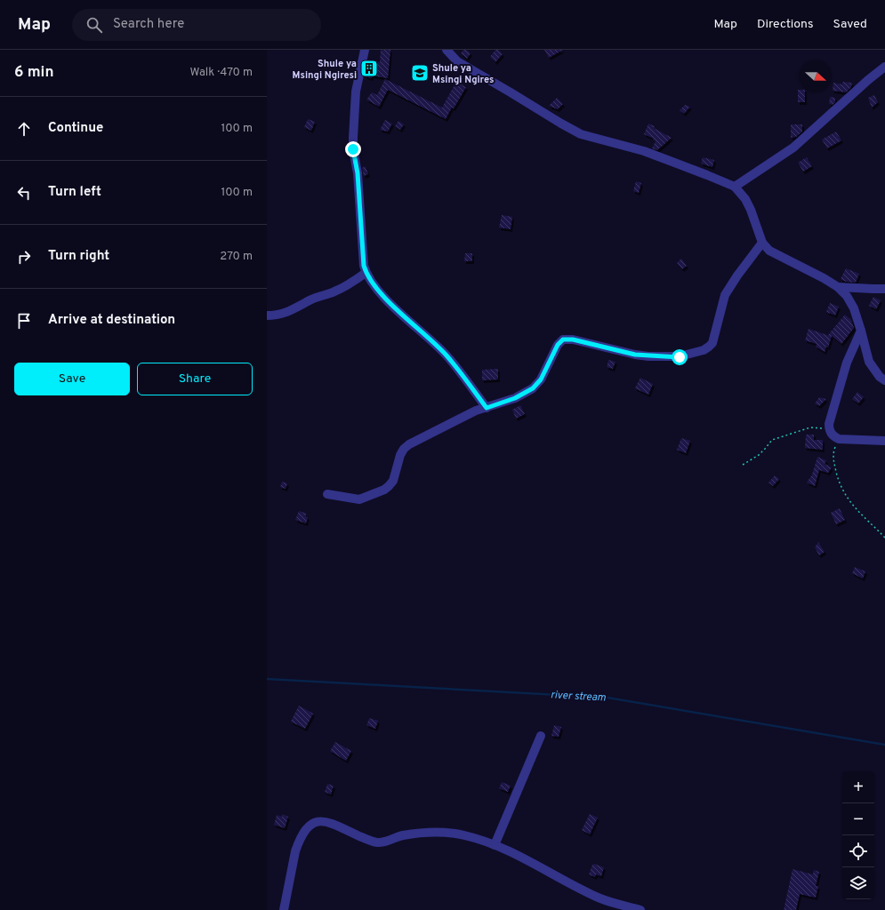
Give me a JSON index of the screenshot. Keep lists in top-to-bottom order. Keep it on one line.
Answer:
{"water":["river stream"],"places":{"building":["Shule ya Msingi Ngiresi"],"school or university":["Shule ya Msingi Ngires"]},"north":"right","page":{"header":"Map","search":"Search here","nav":["Map","Directions","Saved"],"heading":["6 min","Walk · 470 m"],"list":[["Continue","100 m"],["Turn left","100 m"],["Turn right","270 m"],"Arrive at destination"],"buttons":["Save","Share"],"map_buttons":["+","−"]}}
